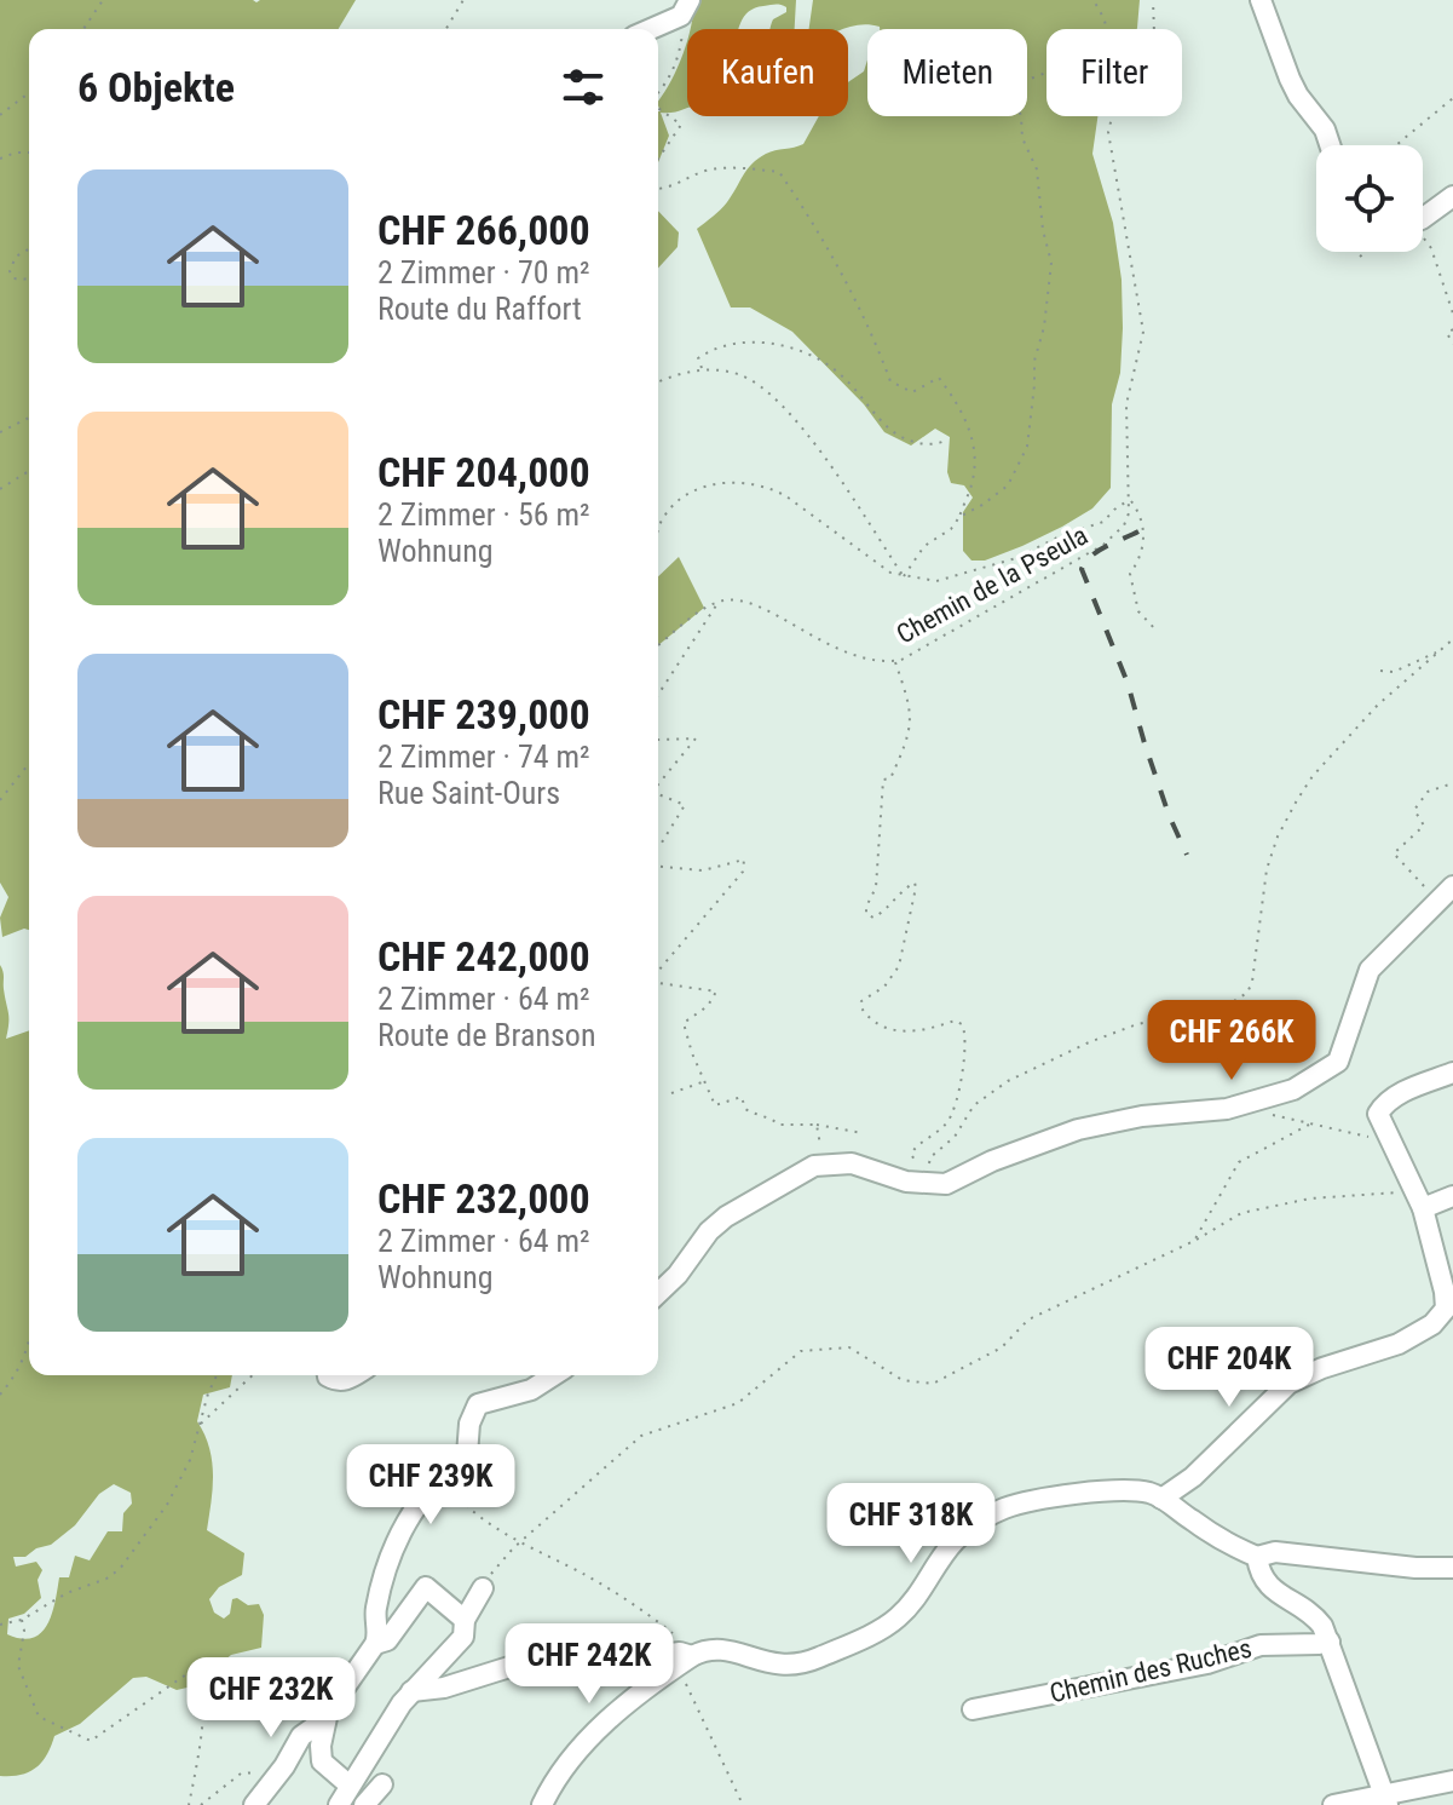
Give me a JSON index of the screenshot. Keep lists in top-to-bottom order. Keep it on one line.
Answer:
{"streets":{"street":["Chemin des Ruches"],"path":["Chemin de la Pseula"]},"page":{"chip":["Kaufen","Mieten","Filter"],"heading":"6 Objekte","list":[{"name":"CHF 266,000","note":"2 Zimmer · 70 m² · Route du Raffort"},{"name":"CHF 204,000","note":"2 Zimmer · 56 m² · Wohnung"},{"name":"CHF 239,000","note":"2 Zimmer · 74 m² · Rue Saint-Ours"},{"name":"CHF 242,000","note":"2 Zimmer · 64 m² · Route de Branson"},{"name":"CHF 232,000","note":"2 Zimmer · 64 m² · Wohnung"}],"price":["CHF 266K","CHF 204K","CHF 239K","CHF 318K","CHF 242K","CHF 232K"]}}
